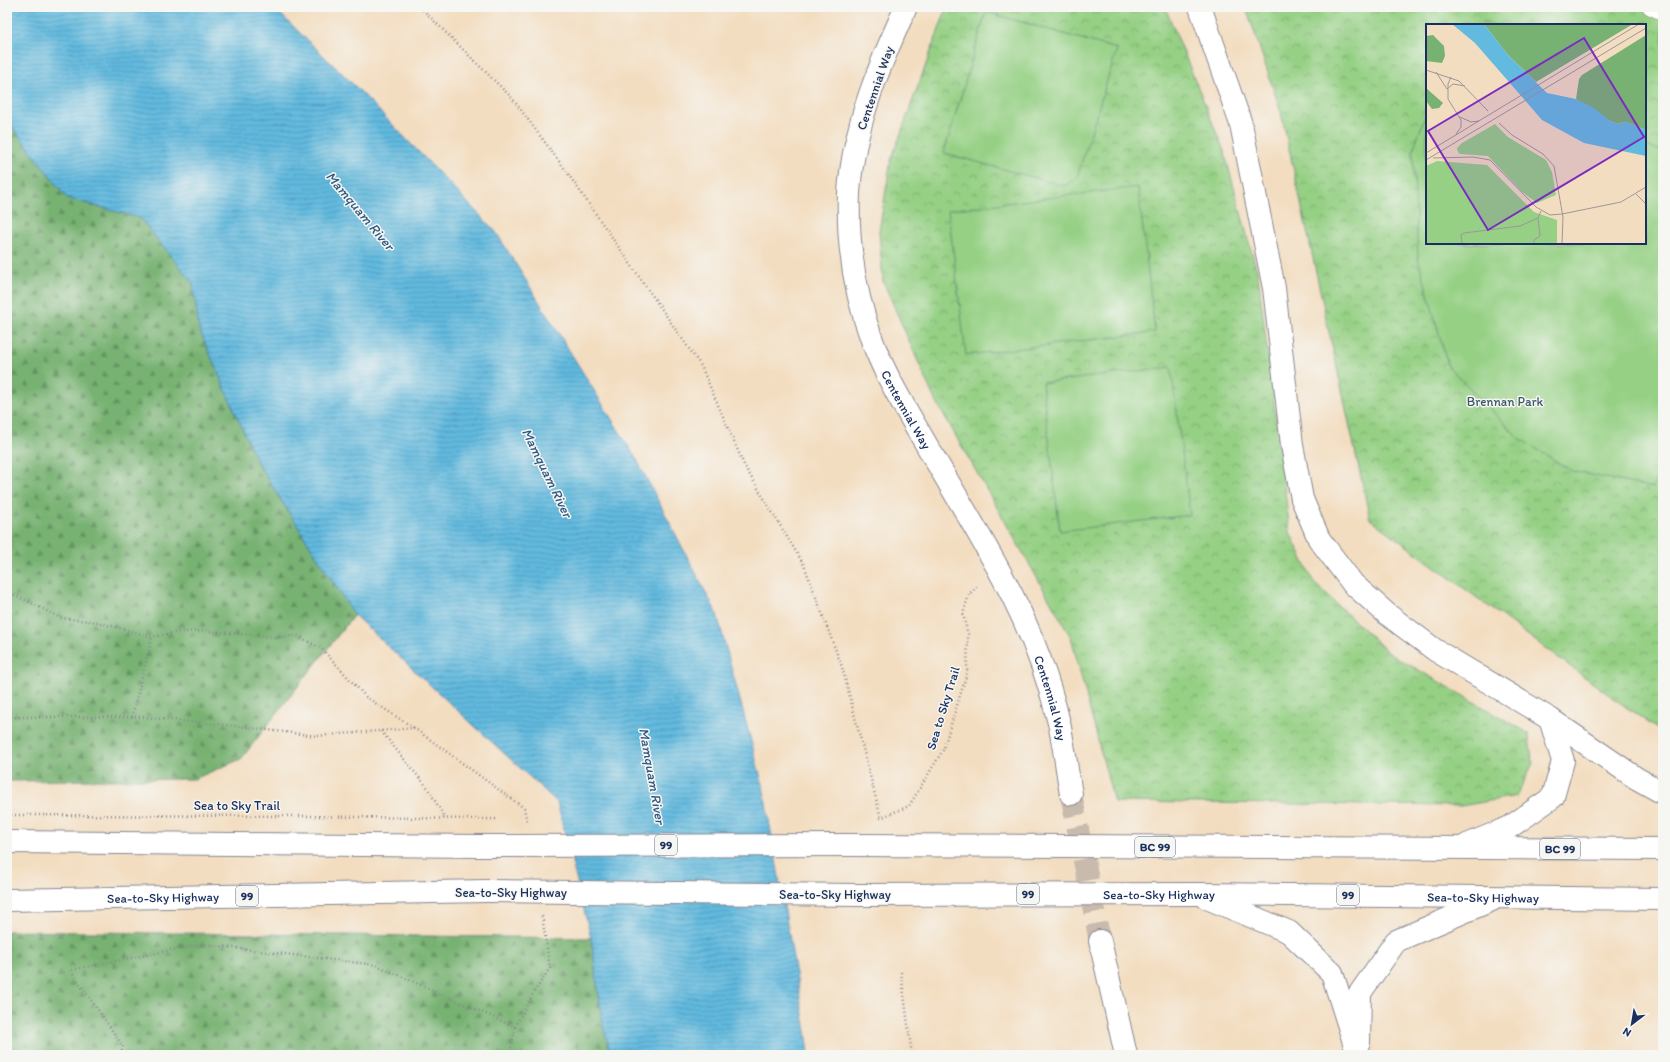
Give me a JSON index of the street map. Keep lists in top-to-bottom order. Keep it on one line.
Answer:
{"streets":{"main road":["Centennial Way","99","BC 99","Sea-to-Sky Highway"],"path":["Sea to Sky Trail"]},"crossings":[["99","BC 99"]],"water":["Mamquam River"],"parks":["Brennan Park"],"north":"bottom left"}
